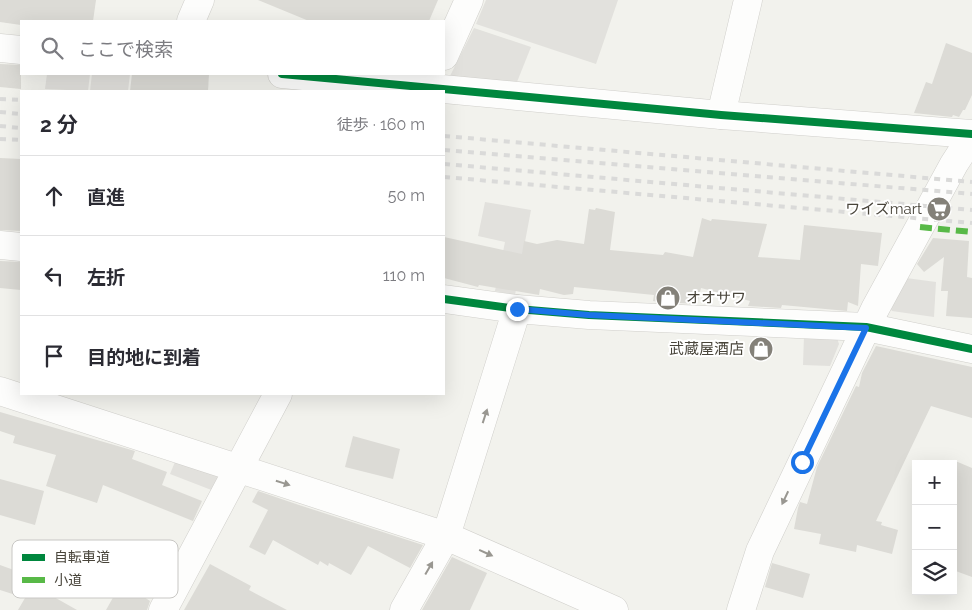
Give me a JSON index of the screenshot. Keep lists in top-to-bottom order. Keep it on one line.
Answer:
{"places":{"supermarket":["ワイズmart"],"shop":["オオサワ","武蔵屋酒店"]},"legend":["自転車道","小道"],"page":{"search":"ここで検索","heading":["2 分","徒歩 · 160 m"],"list":[["直進","50 m"],["左折","110 m"],"目的地に到着"],"map_buttons":["+","−"]}}
